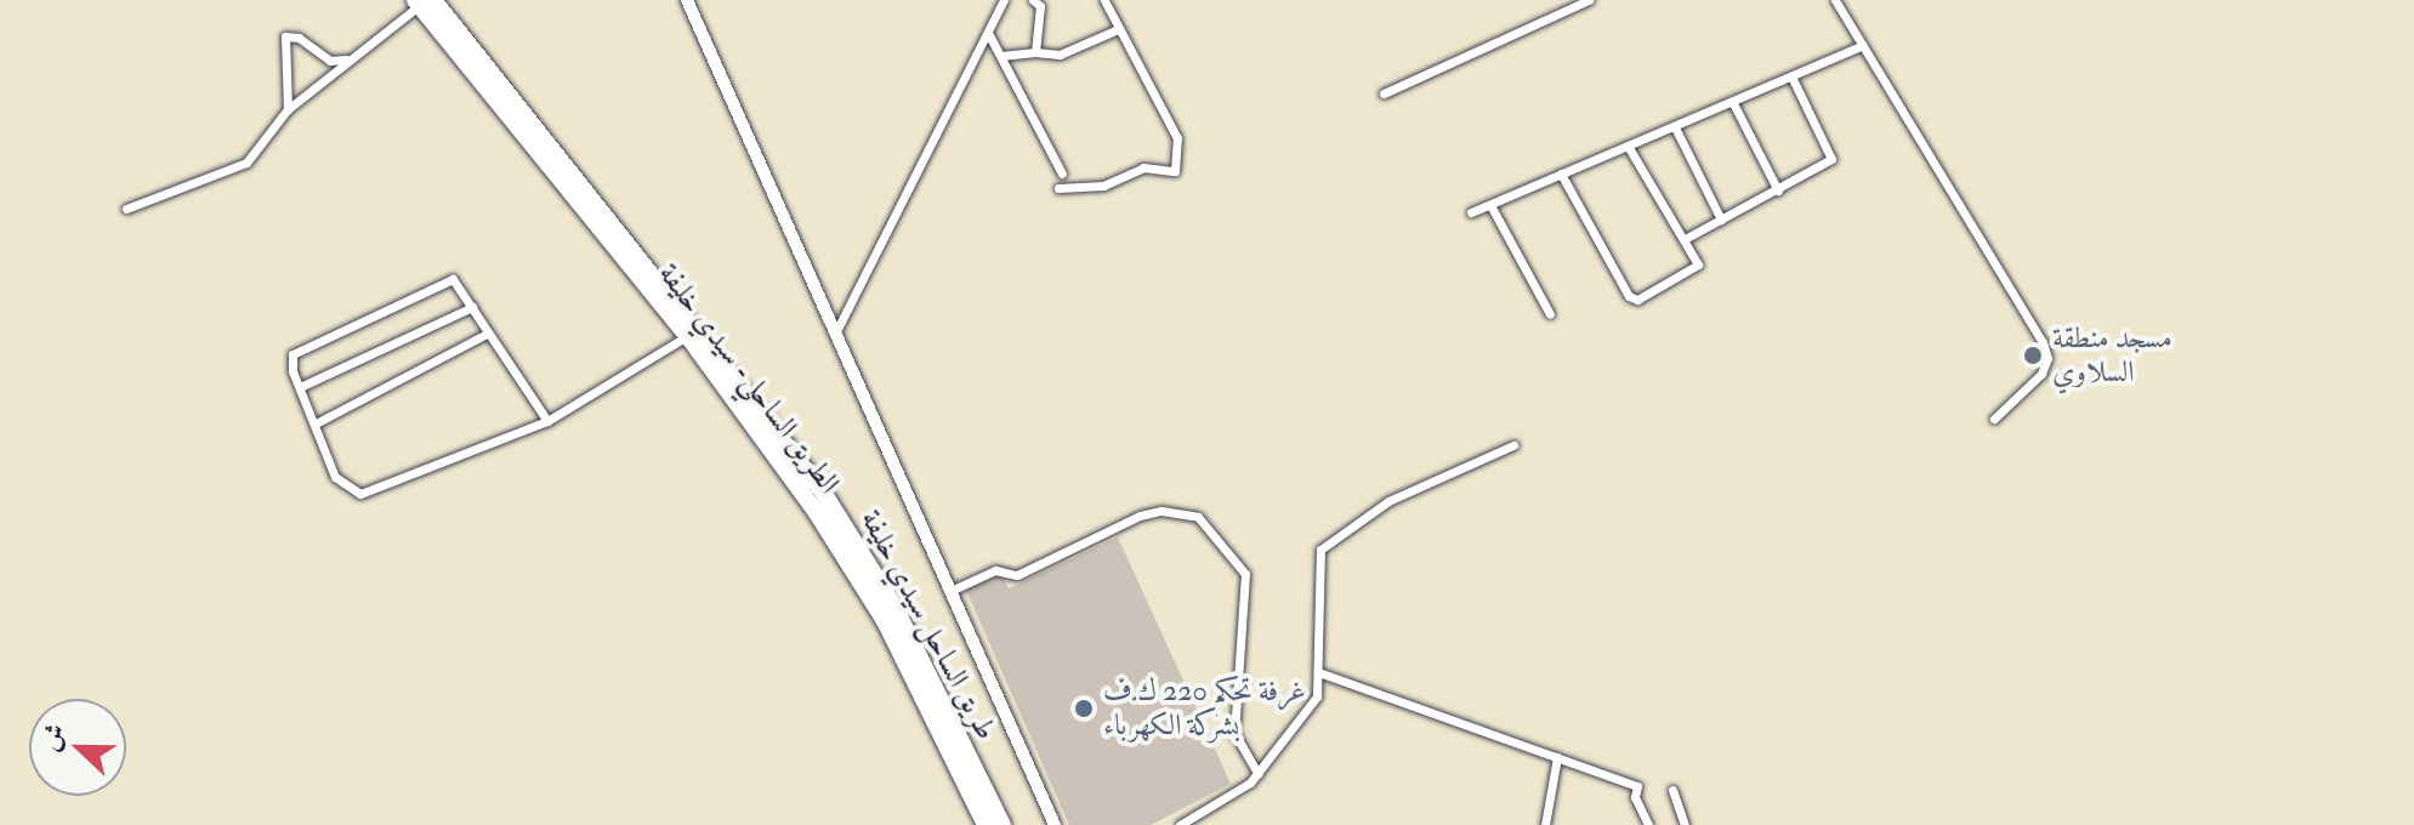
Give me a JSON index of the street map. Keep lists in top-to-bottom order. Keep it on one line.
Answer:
{"streets":{"highway":["الطريق الساحلي- سيدي خليفة","طريق الساحل سيدي خليفة"]},"crossings":[["الطريق الساحلي- سيدي خليفة","طريق الساحل سيدي خليفة"]],"places":["مسجد منطقة السلاوي","غرفة تحكم 220 ك.ف بشركة الكهرباء"],"north":"left"}
